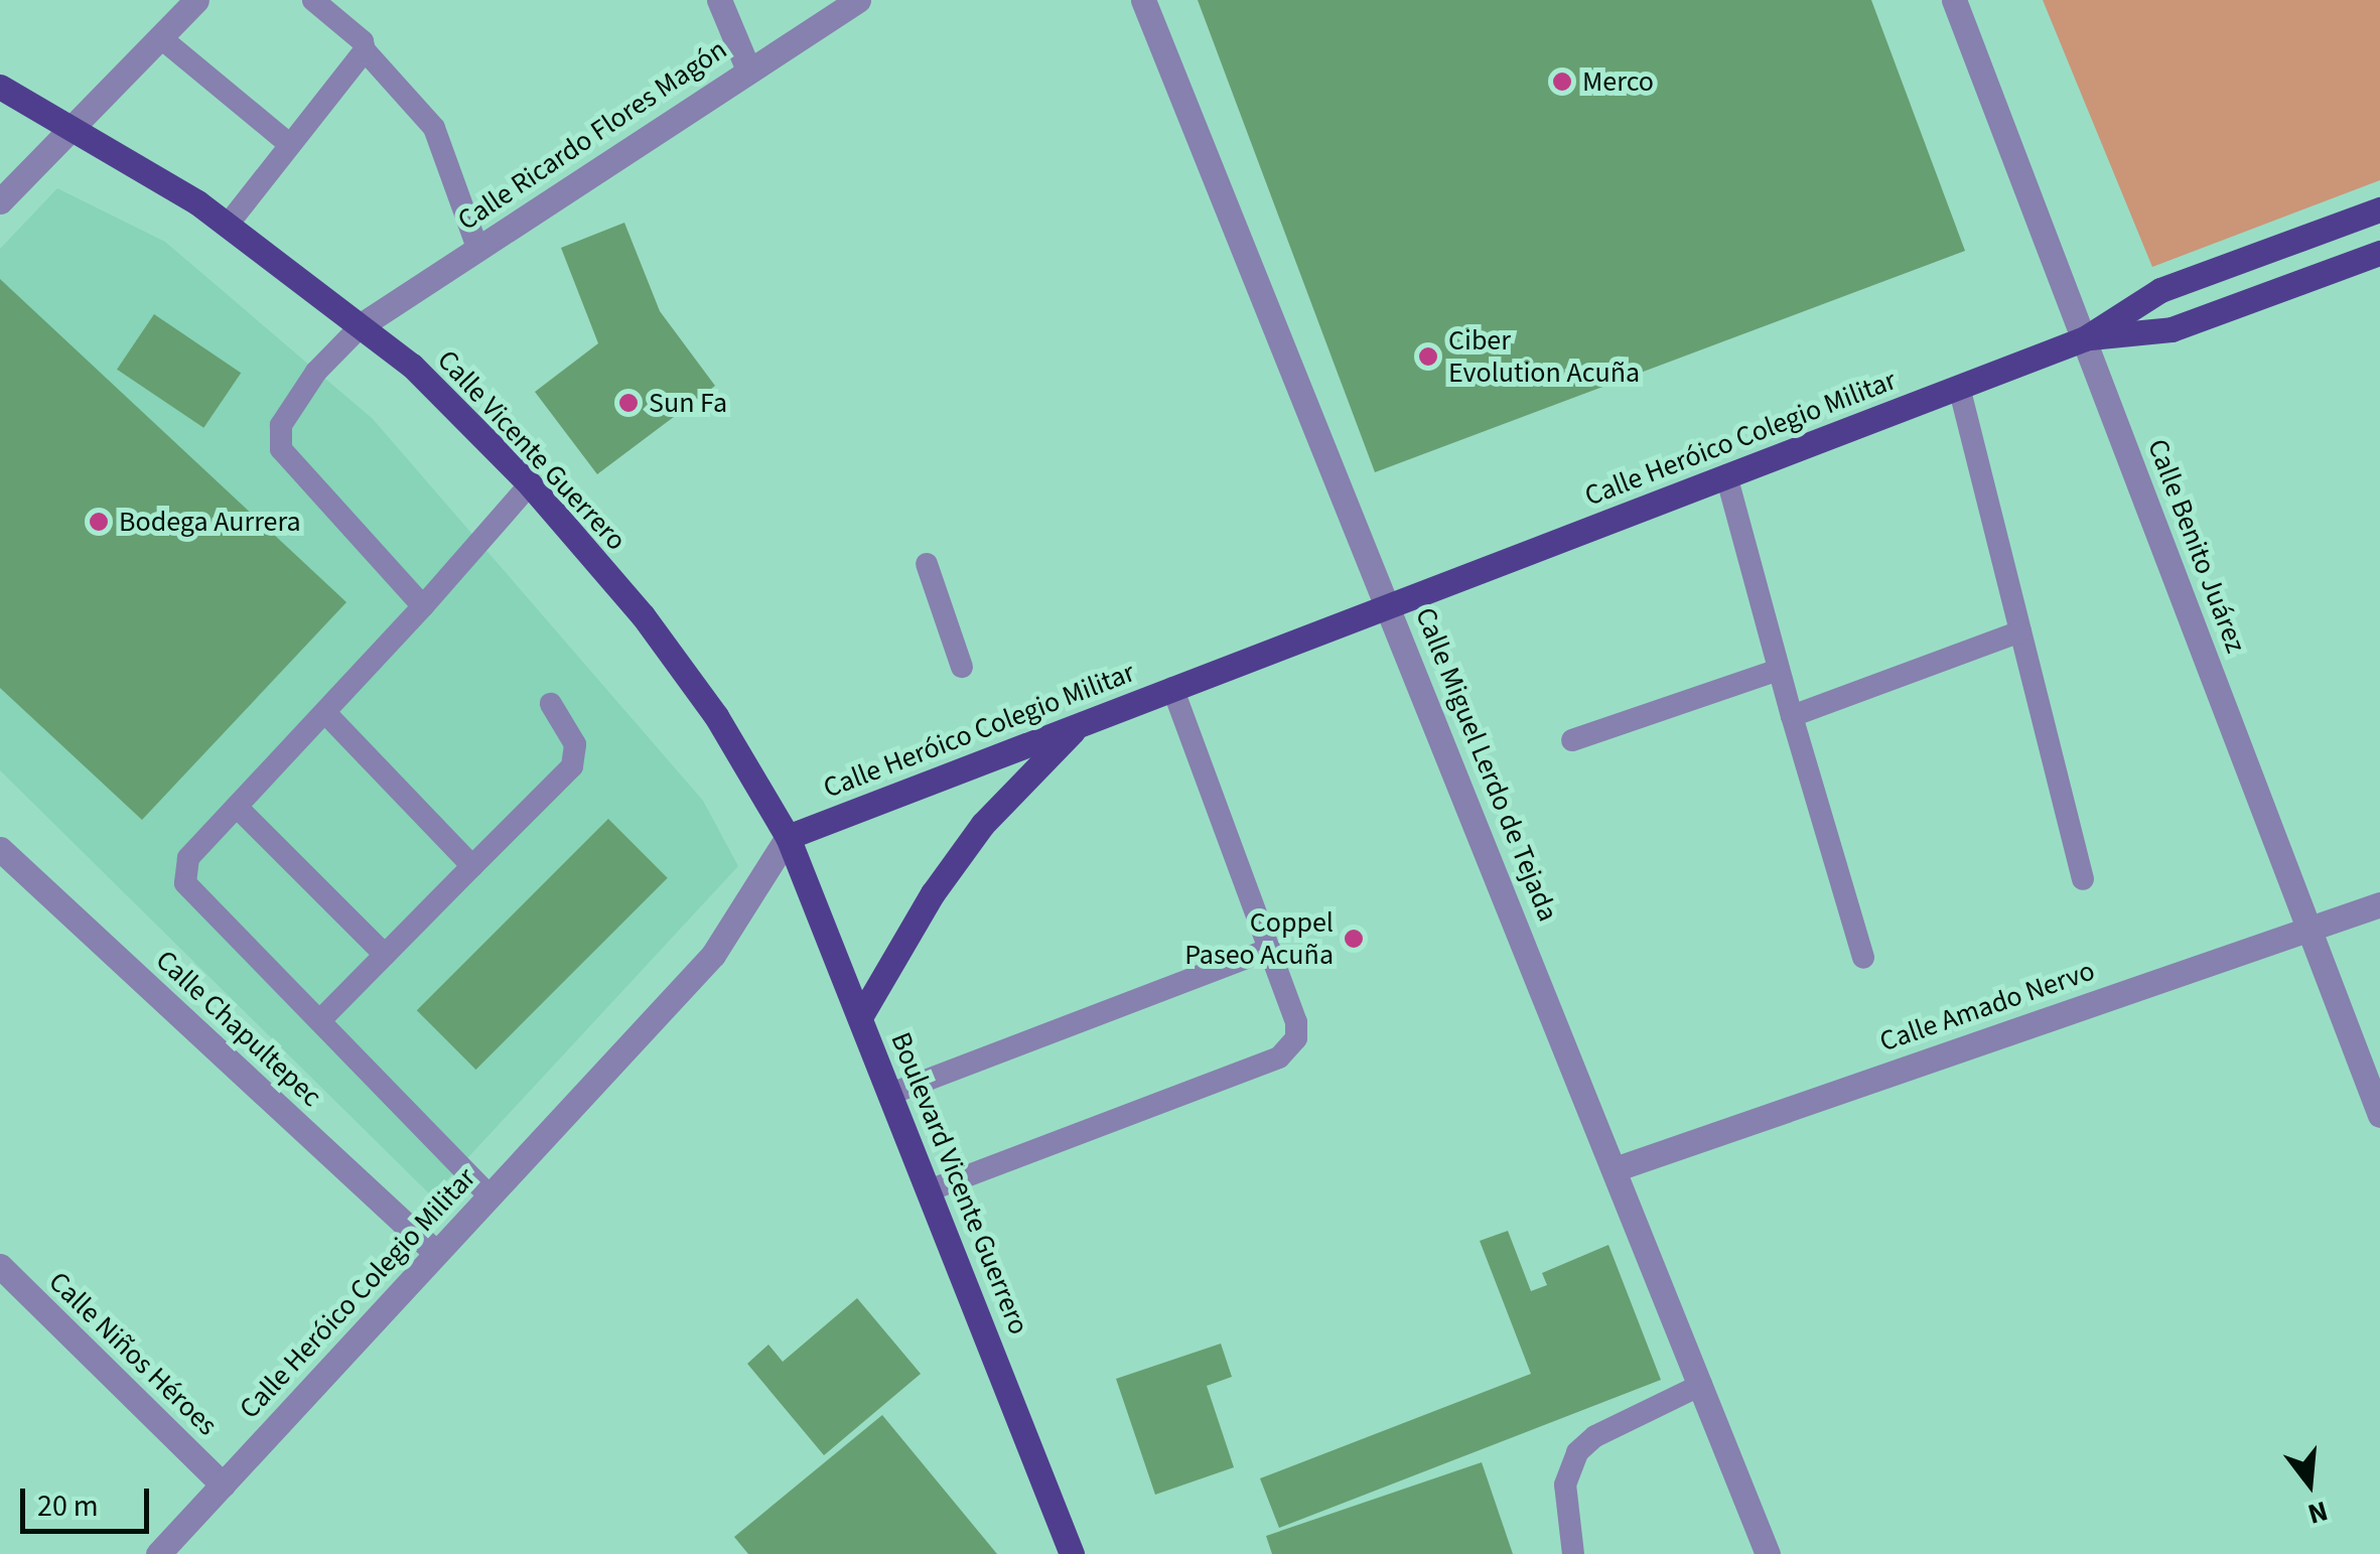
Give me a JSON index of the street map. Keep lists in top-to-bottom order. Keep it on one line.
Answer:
{"streets":{"main road":["Calle Heróico Colegio Militar","Calle Vicente Guerrero","Boulevard Vicente Guerrero"],"street":["Calle Ricardo Flores Magón","Calle Benito Juárez","Calle Miguel Lerdo de Tejada","Calle Amado Nervo","Calle Chapultepec","Calle Niños Héroes"]},"crossings":[["Calle Ricardo Flores Magón","Calle Vicente Guerrero"],["Calle Heróico Colegio Militar","Calle Vicente Guerrero"],["Calle Heróico Colegio Militar","Calle Benito Juárez"],["Calle Heróico Colegio Militar","Calle Miguel Lerdo de Tejada"],["Calle Heróico Colegio Militar","Calle Chapultepec"],["Calle Heróico Colegio Militar","Boulevard Vicente Guerrero"],["Calle Heróico Colegio Militar","Calle Niños Héroes"],["Calle Vicente Guerrero","Boulevard Vicente Guerrero"],["Calle Benito Juárez","Calle Amado Nervo"],["Calle Miguel Lerdo de Tejada","Calle Amado Nervo"]],"places":["Merco","Ciber Evolution Acuña","Sun Fa","Bodega Aurrera","Coppel Paseo Acuña"],"scale_bar":"20 m","north":"bottom"}
